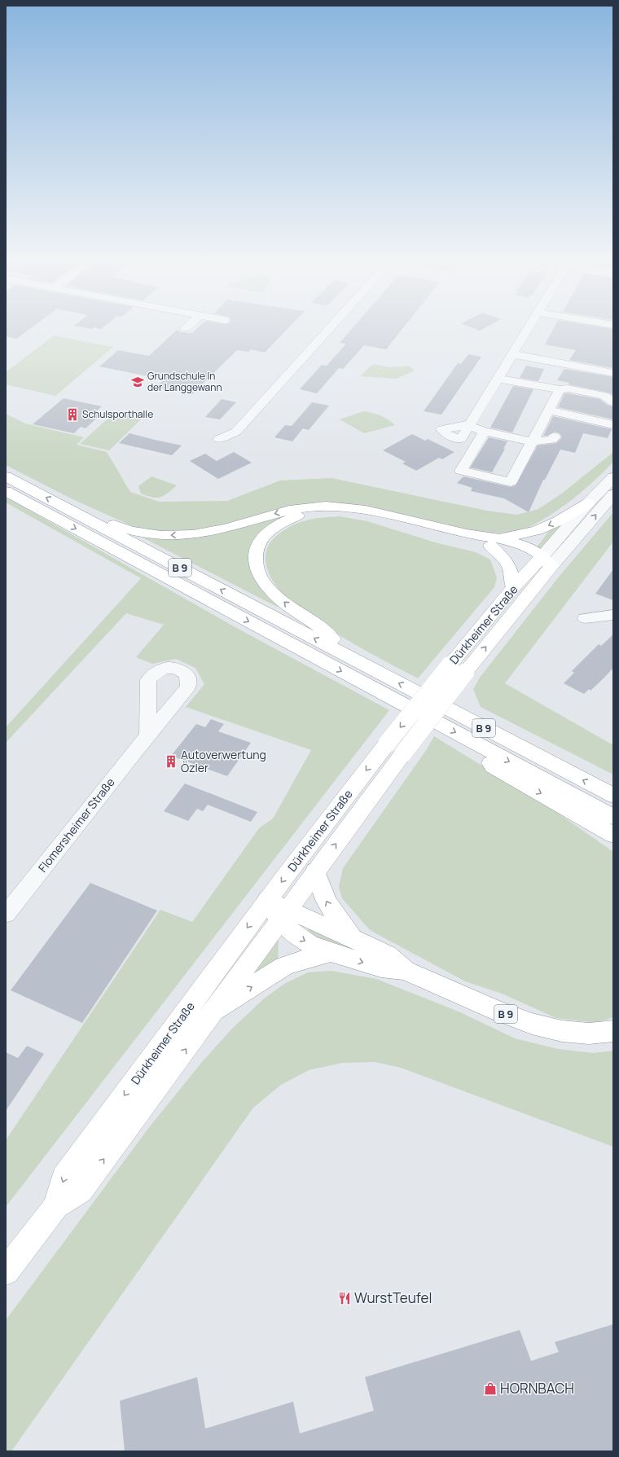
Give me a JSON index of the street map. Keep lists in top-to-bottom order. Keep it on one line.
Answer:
{"streets":{"main road":["B 9","Dürkheimer Straße"],"street":["Flomersheimer Straße"]},"crossings":[["B 9","Dürkheimer Straße"]],"places":{"school or university":["Grundschule In der Langgewann"],"building":["Schulsporthalle","Autoverwertung Özler"],"restaurant":["WurstTeufel"],"shop":["HORNBACH"]}}
